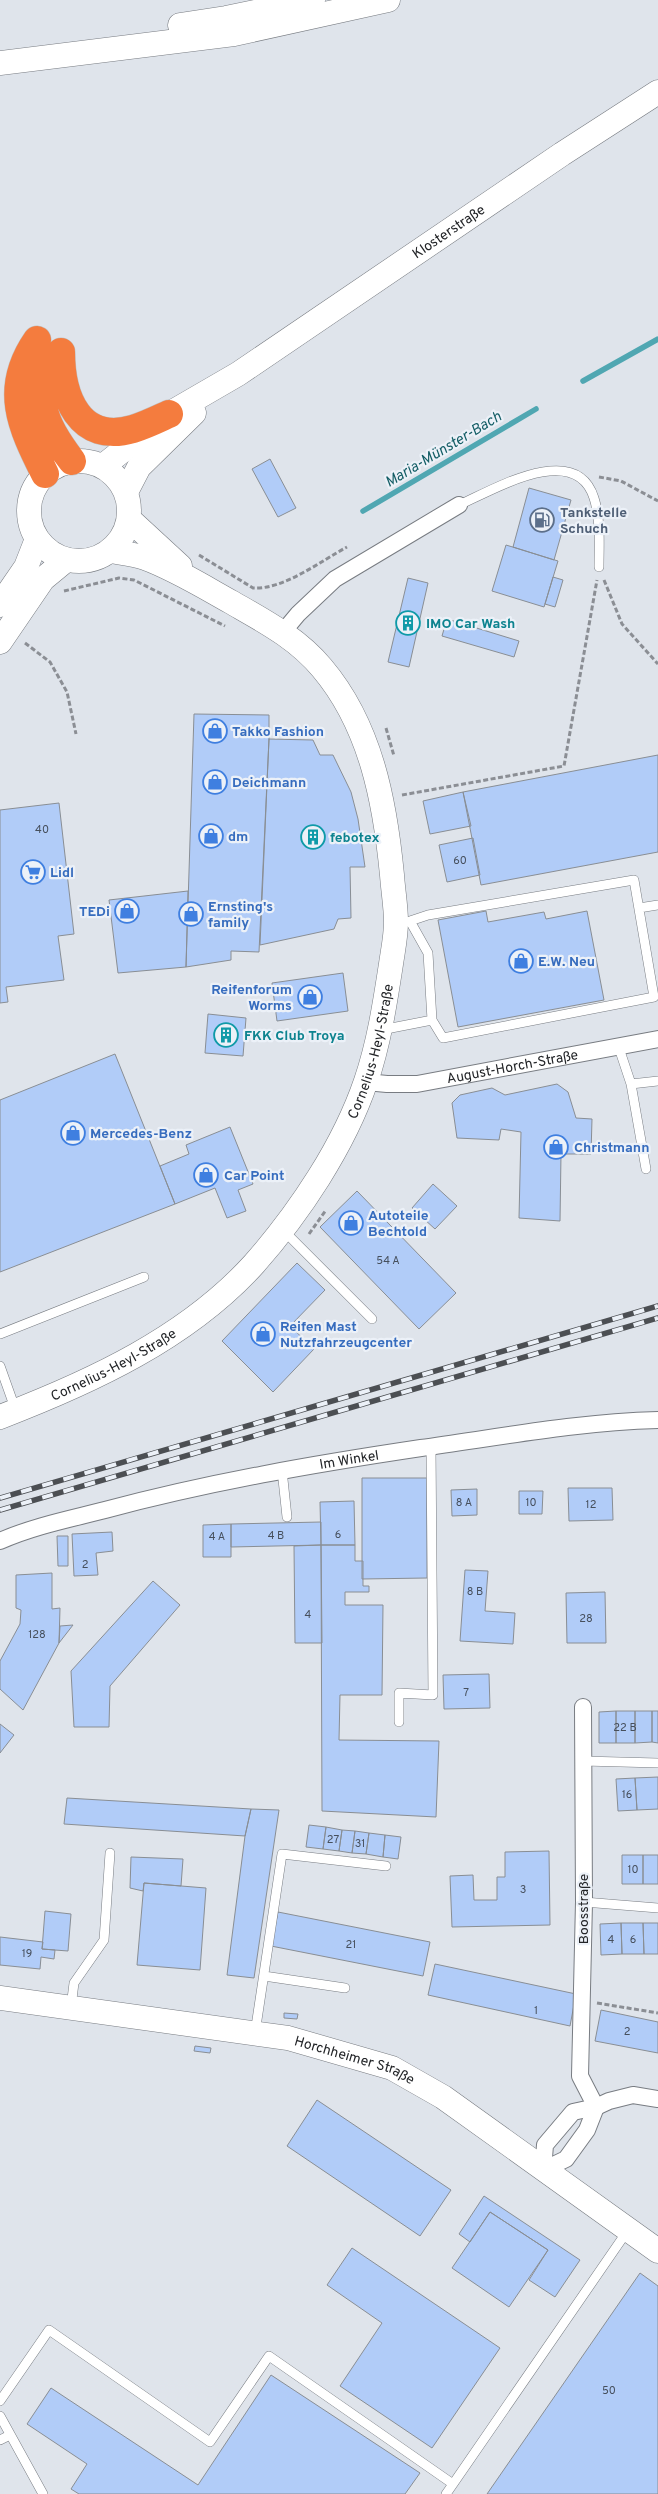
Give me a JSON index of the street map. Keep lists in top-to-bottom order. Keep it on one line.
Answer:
{"streets":{"main road":["Klosterstraße","Cornelius-Heyl-Straße","Horchheimer Straße"],"street":["August-Horch-Straße","Im Winkel","Boosstraße"]},"crossings":[["Klosterstraße","Cornelius-Heyl-Straße"],["Cornelius-Heyl-Straße","August-Horch-Straße"]],"water":["Maria-Münster-Bach"],"places":{"fuel station":["Tankstelle Schuch"],"building":["IMO Car Wash","febotex","FKK Club Troya"],"shop":["Takko Fashion","Deichmann","dm","TEDi","Ernsting's family","E.W. Neu","Reifenforum Worms","Mercedes-Benz","Christmann","Car Point","Autoteile Bechtold","Reifen Mast Nutzfahrzeugcenter"],"supermarket":["Lidl"]},"house_numbers":["40","60","54 A","8 A","10","12","6","4 B","4 A","2","8 B","4","28","128","7","22 B","16","27","31","10","3","4","6","21","19","1","2","50"]}
